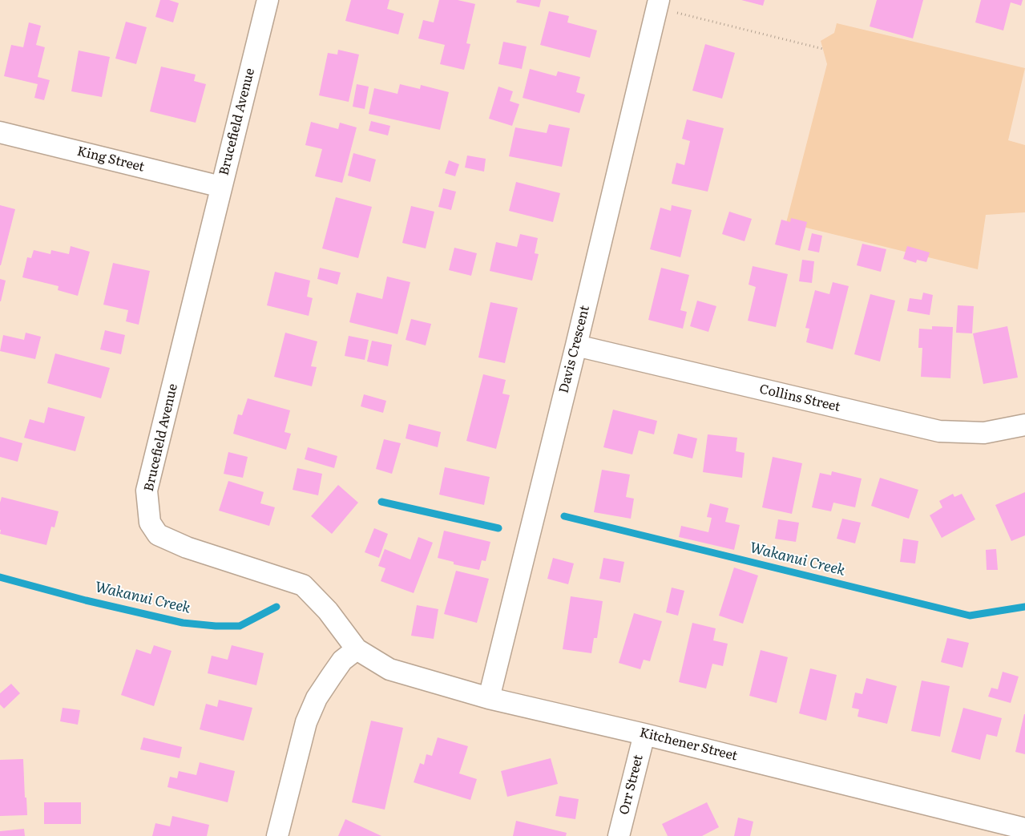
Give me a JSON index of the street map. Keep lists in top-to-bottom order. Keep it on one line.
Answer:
{"streets":{"street":["Brucefield Avenue","King Street","Davis Crescent","Collins Street","Kitchener Street","Orr Street"]},"crossings":[["Brucefield Avenue","King Street"],["Brucefield Avenue","Kitchener Street"],["Davis Crescent","Collins Street"],["Davis Crescent","Kitchener Street"],["Kitchener Street","Orr Street"]],"water":["Wakanui Creek"]}
